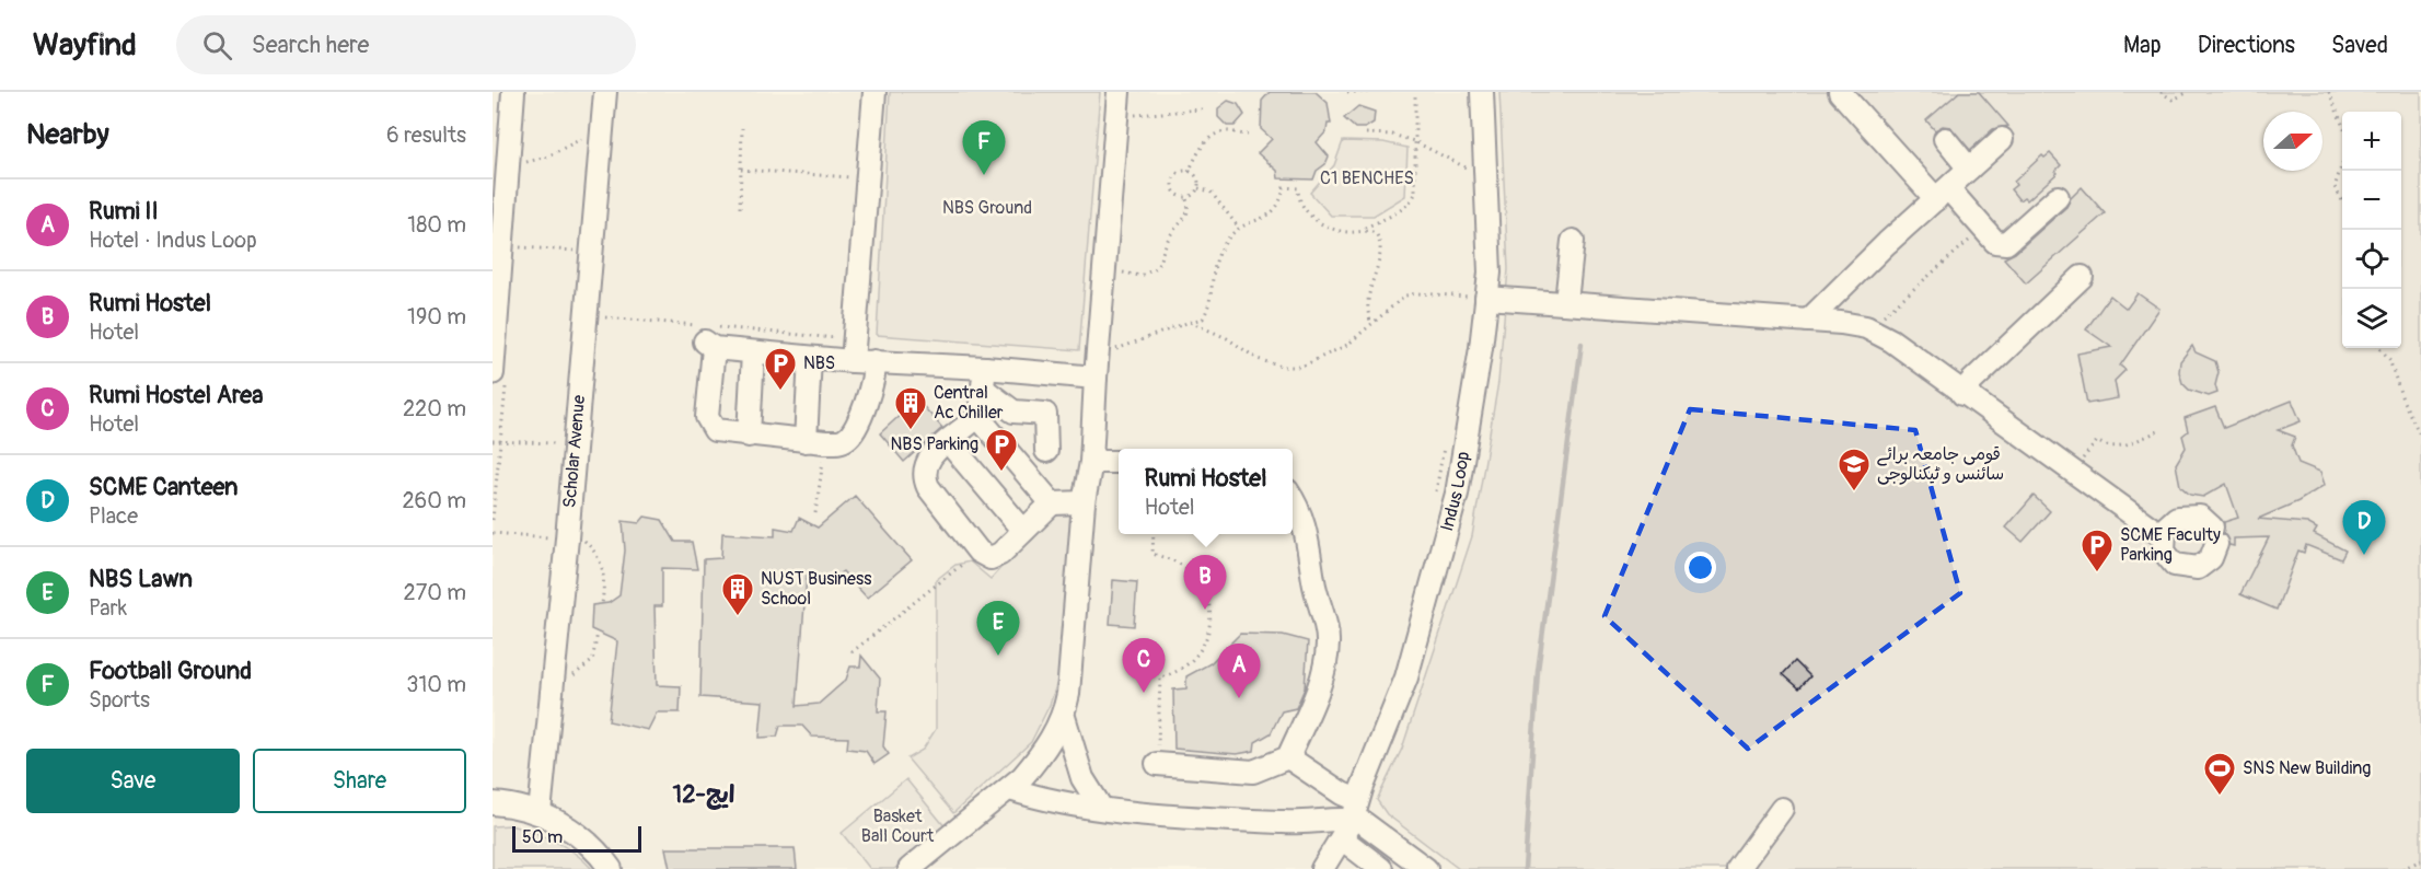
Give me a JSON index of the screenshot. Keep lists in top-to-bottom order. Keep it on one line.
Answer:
{"streets":{"street":["Scholar Avenue","Indus Loop"]},"districts":["ایچ-12"],"parks":["C1 BENCHES","NBS Ground","Basket Ball Court"],"places":{"parking":["NBS","NBS Parking","SCME Faculty Parking"],"building":["Central Ac Chiller","NUST Business School"],"school or university":["قومی جامعہ برائے سائنس و ٹیکنالوجی"],"sports":["SNS New Building"]},"scale_bar":"50 m","north":"right","page":{"header":"Wayfind","search":"Search here","nav":["Map","Directions","Saved"],"heading":["Nearby","6 results"],"map_buttons":["+","−"],"pins":["F","D","B","E","C","A"],"list":[{"mark":"A","name":"Rumi II","note":"Hotel · Indus Loop","value":"180 m"},{"mark":"B","name":"Rumi Hostel","note":"Hotel","value":"190 m"},{"mark":"C","name":"Rumi Hostel Area","note":"Hotel","value":"220 m"},{"mark":"D","name":"SCME Canteen","note":"Place","value":"260 m"},{"mark":"E","name":"NBS Lawn","note":"Park","value":"270 m"},{"mark":"F","name":"Football Ground","note":"Sports","value":"310 m"}],"popup":["Rumi Hostel","Hotel"],"buttons":["Save","Share"],"scale":"50 m"}}
